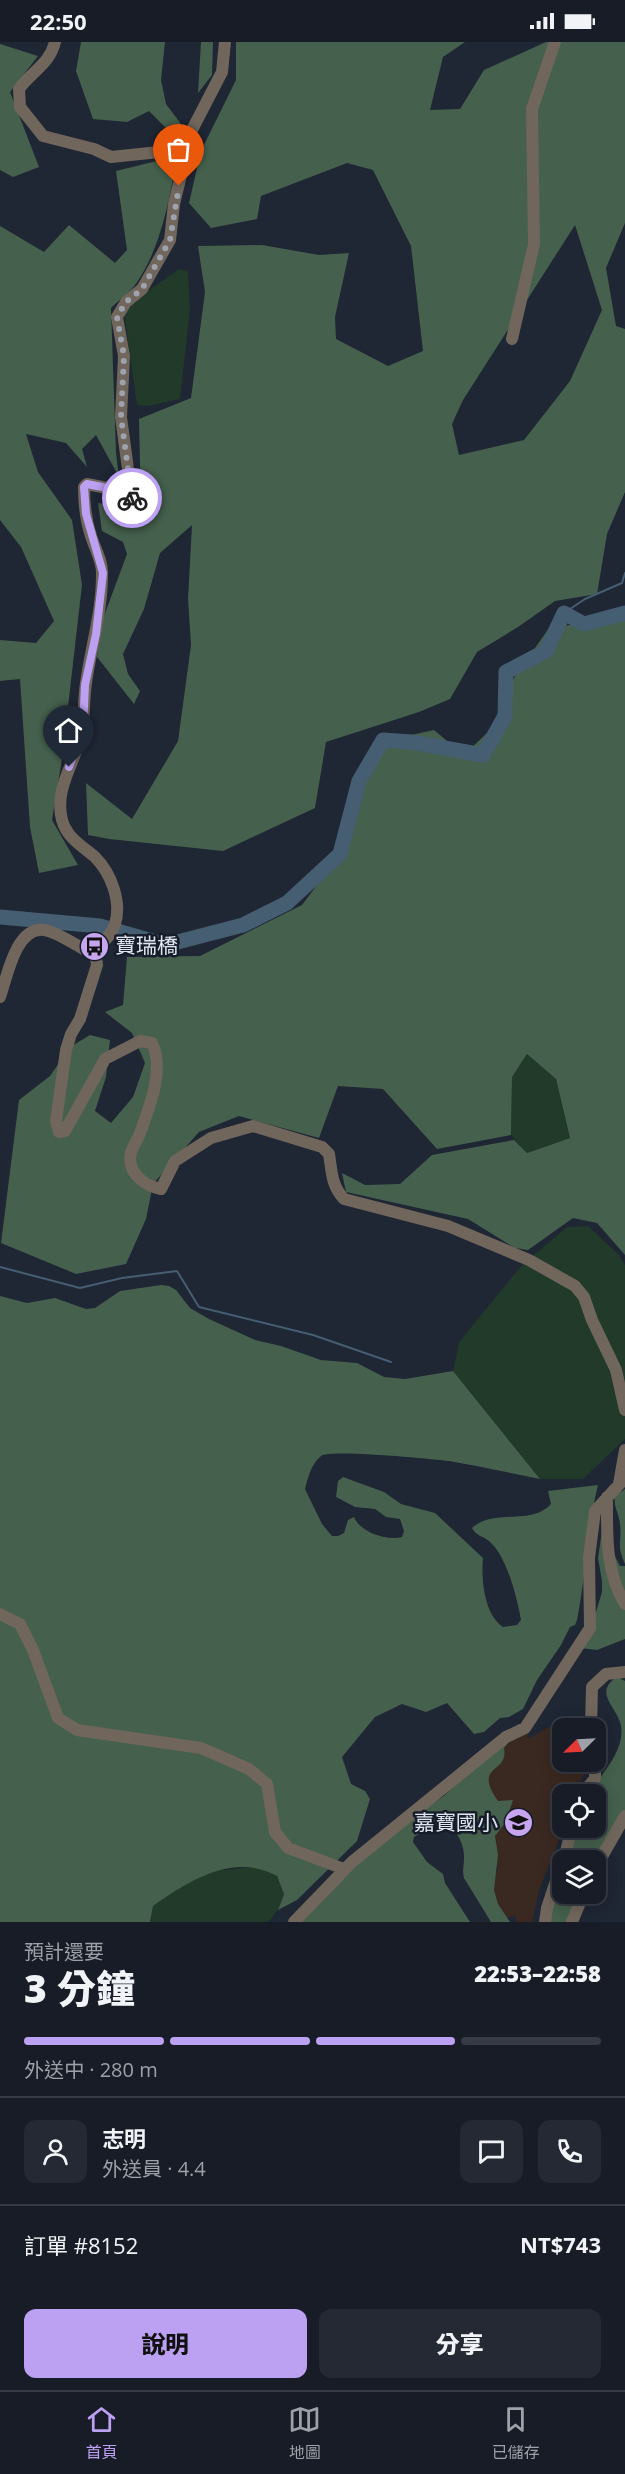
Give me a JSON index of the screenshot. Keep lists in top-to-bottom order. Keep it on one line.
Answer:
{"places":{"bus stop":["寶瑞橋"],"school or university":["嘉寶國小"]},"north":"bottom left","page":{"status":"22:50","heading":["3 分鐘","預計還要","22:53–22:58"],"panel":["志明","外送員 · 4.4","訂單 #8152","NT$743"],"bar":"外送中 · 280 m","buttons":["說明","分享"],"tabs":["首頁","地圖","已儲存"]}}
